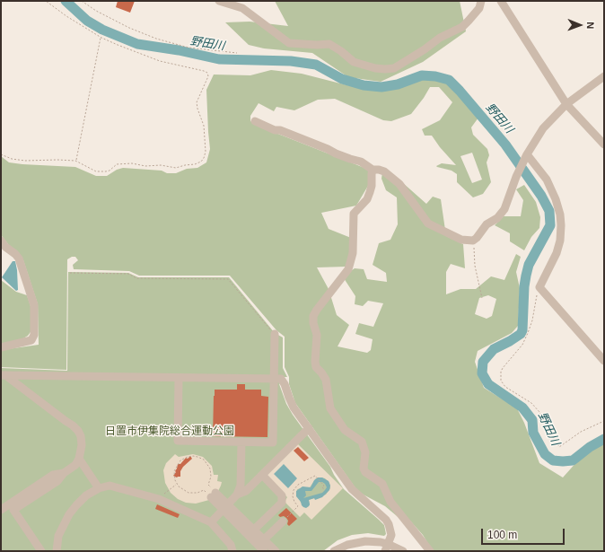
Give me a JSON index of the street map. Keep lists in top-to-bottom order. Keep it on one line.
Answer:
{"water":["野田川"],"parks":["日置市伊集院総合運動公園"],"scale_bar":"100 m","north":"right"}
